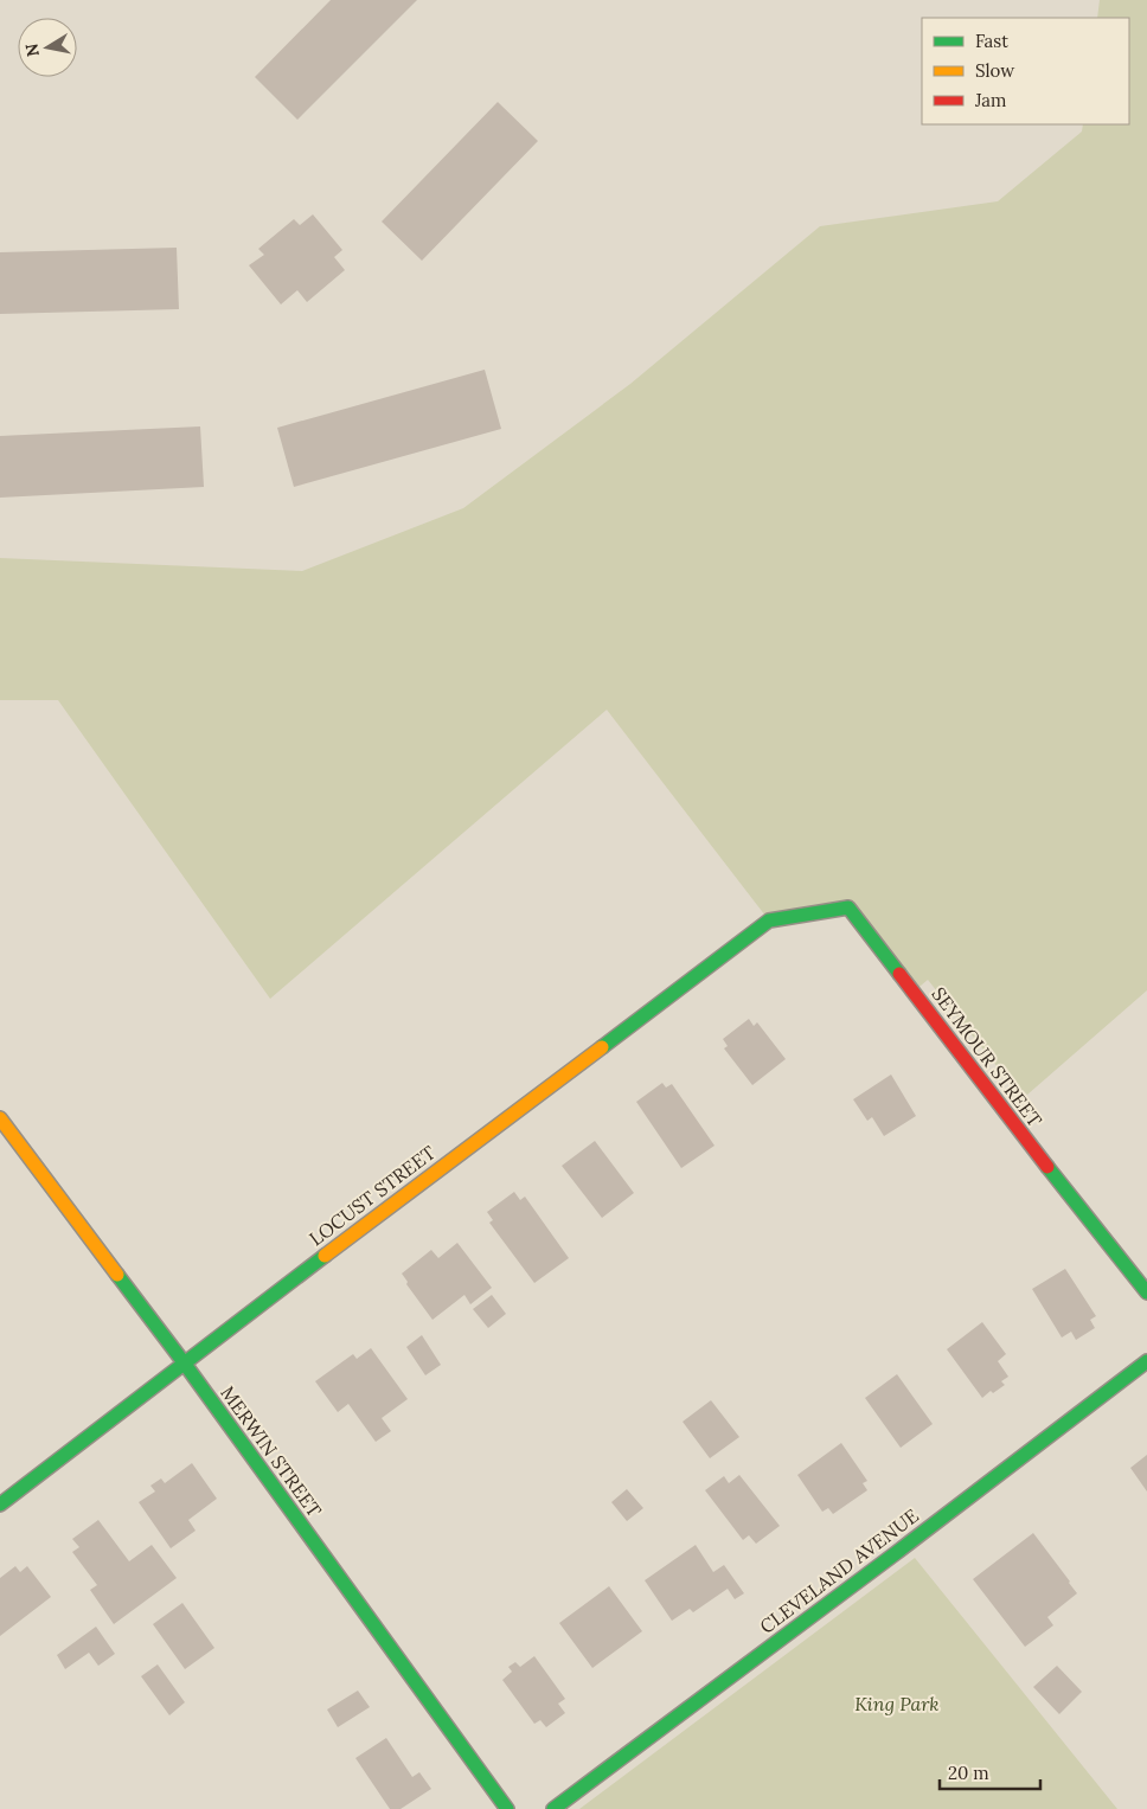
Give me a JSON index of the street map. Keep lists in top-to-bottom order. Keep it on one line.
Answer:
{"streets":{"street":["SEYMOUR STREET","LOCUST STREET","MERWIN STREET","CLEVELAND AVENUE"]},"crossings":[["SEYMOUR STREET","LOCUST STREET"],["LOCUST STREET","MERWIN STREET"]],"parks":["King Park"],"legend":["Fast","Slow","Jam"],"scale_bar":"20 m","north":"left"}
